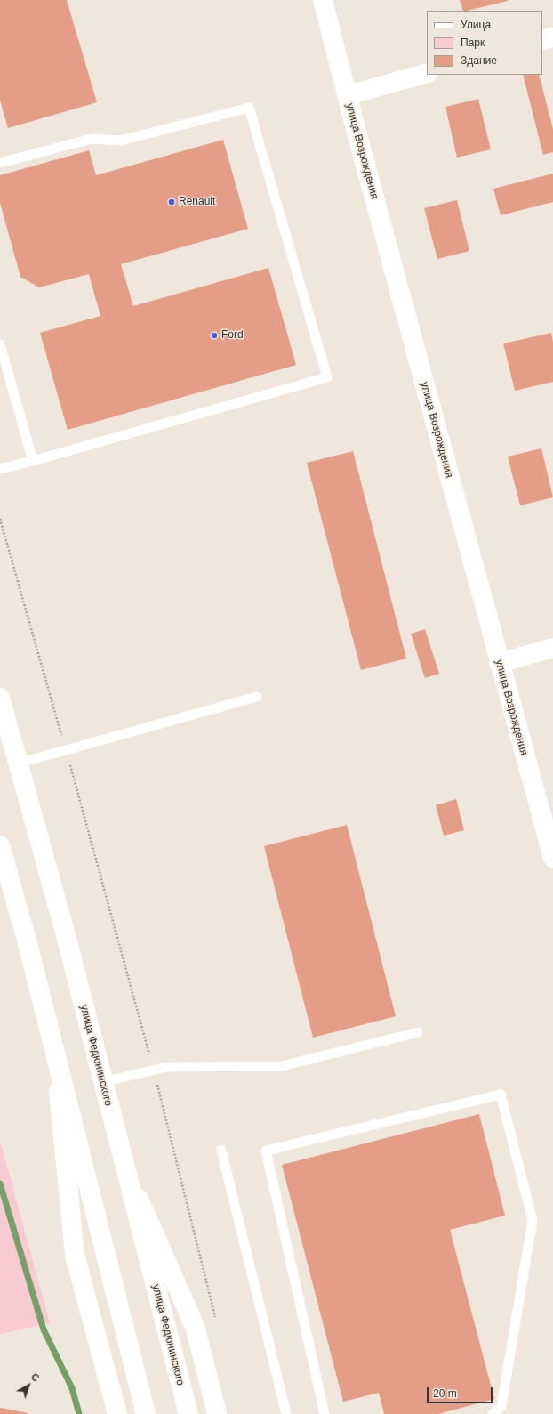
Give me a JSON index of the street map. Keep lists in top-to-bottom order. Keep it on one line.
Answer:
{"streets":{"main road":["улица Возрождения","улица Федюнинского"]},"places":["Renault","Ford"],"legend":["Улица","Парк","Здание"],"scale_bar":"20 m","north":"top right"}
